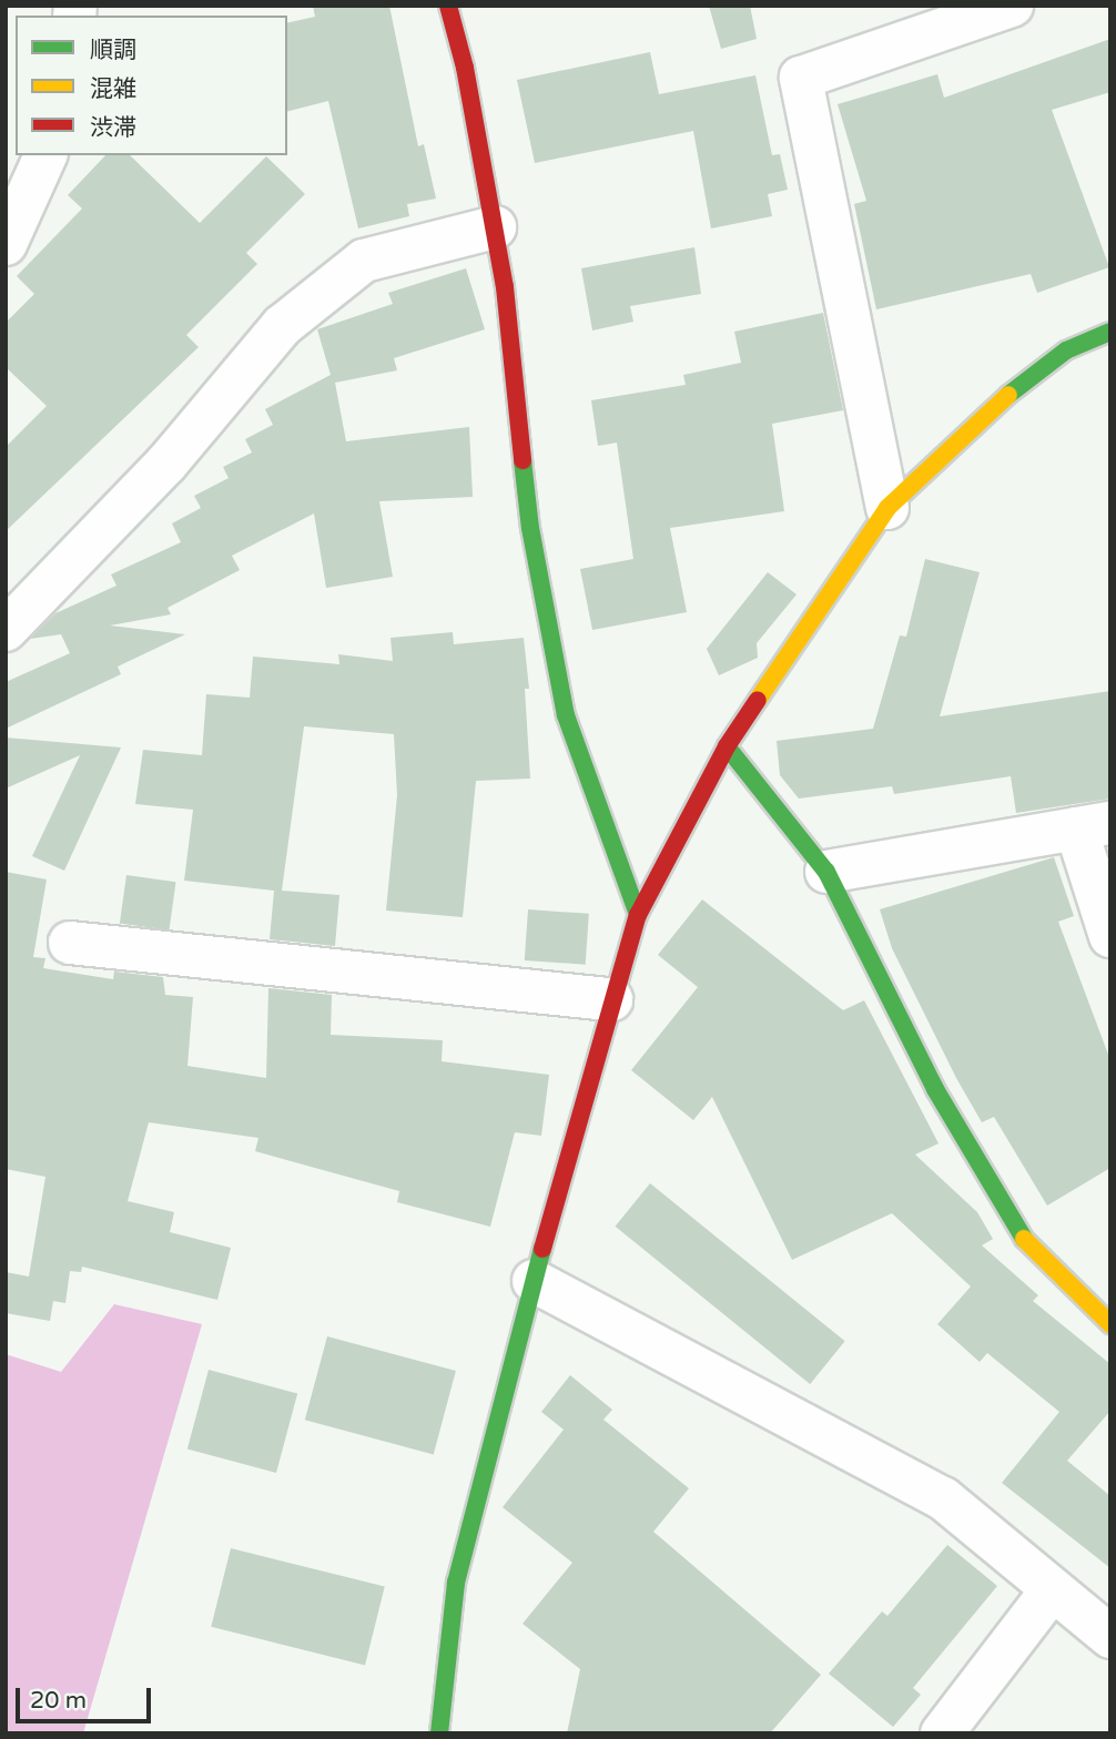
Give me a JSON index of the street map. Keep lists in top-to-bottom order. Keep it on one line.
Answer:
{"legend":["順調","混雑","渋滞"],"scale_bar":"20 m"}
